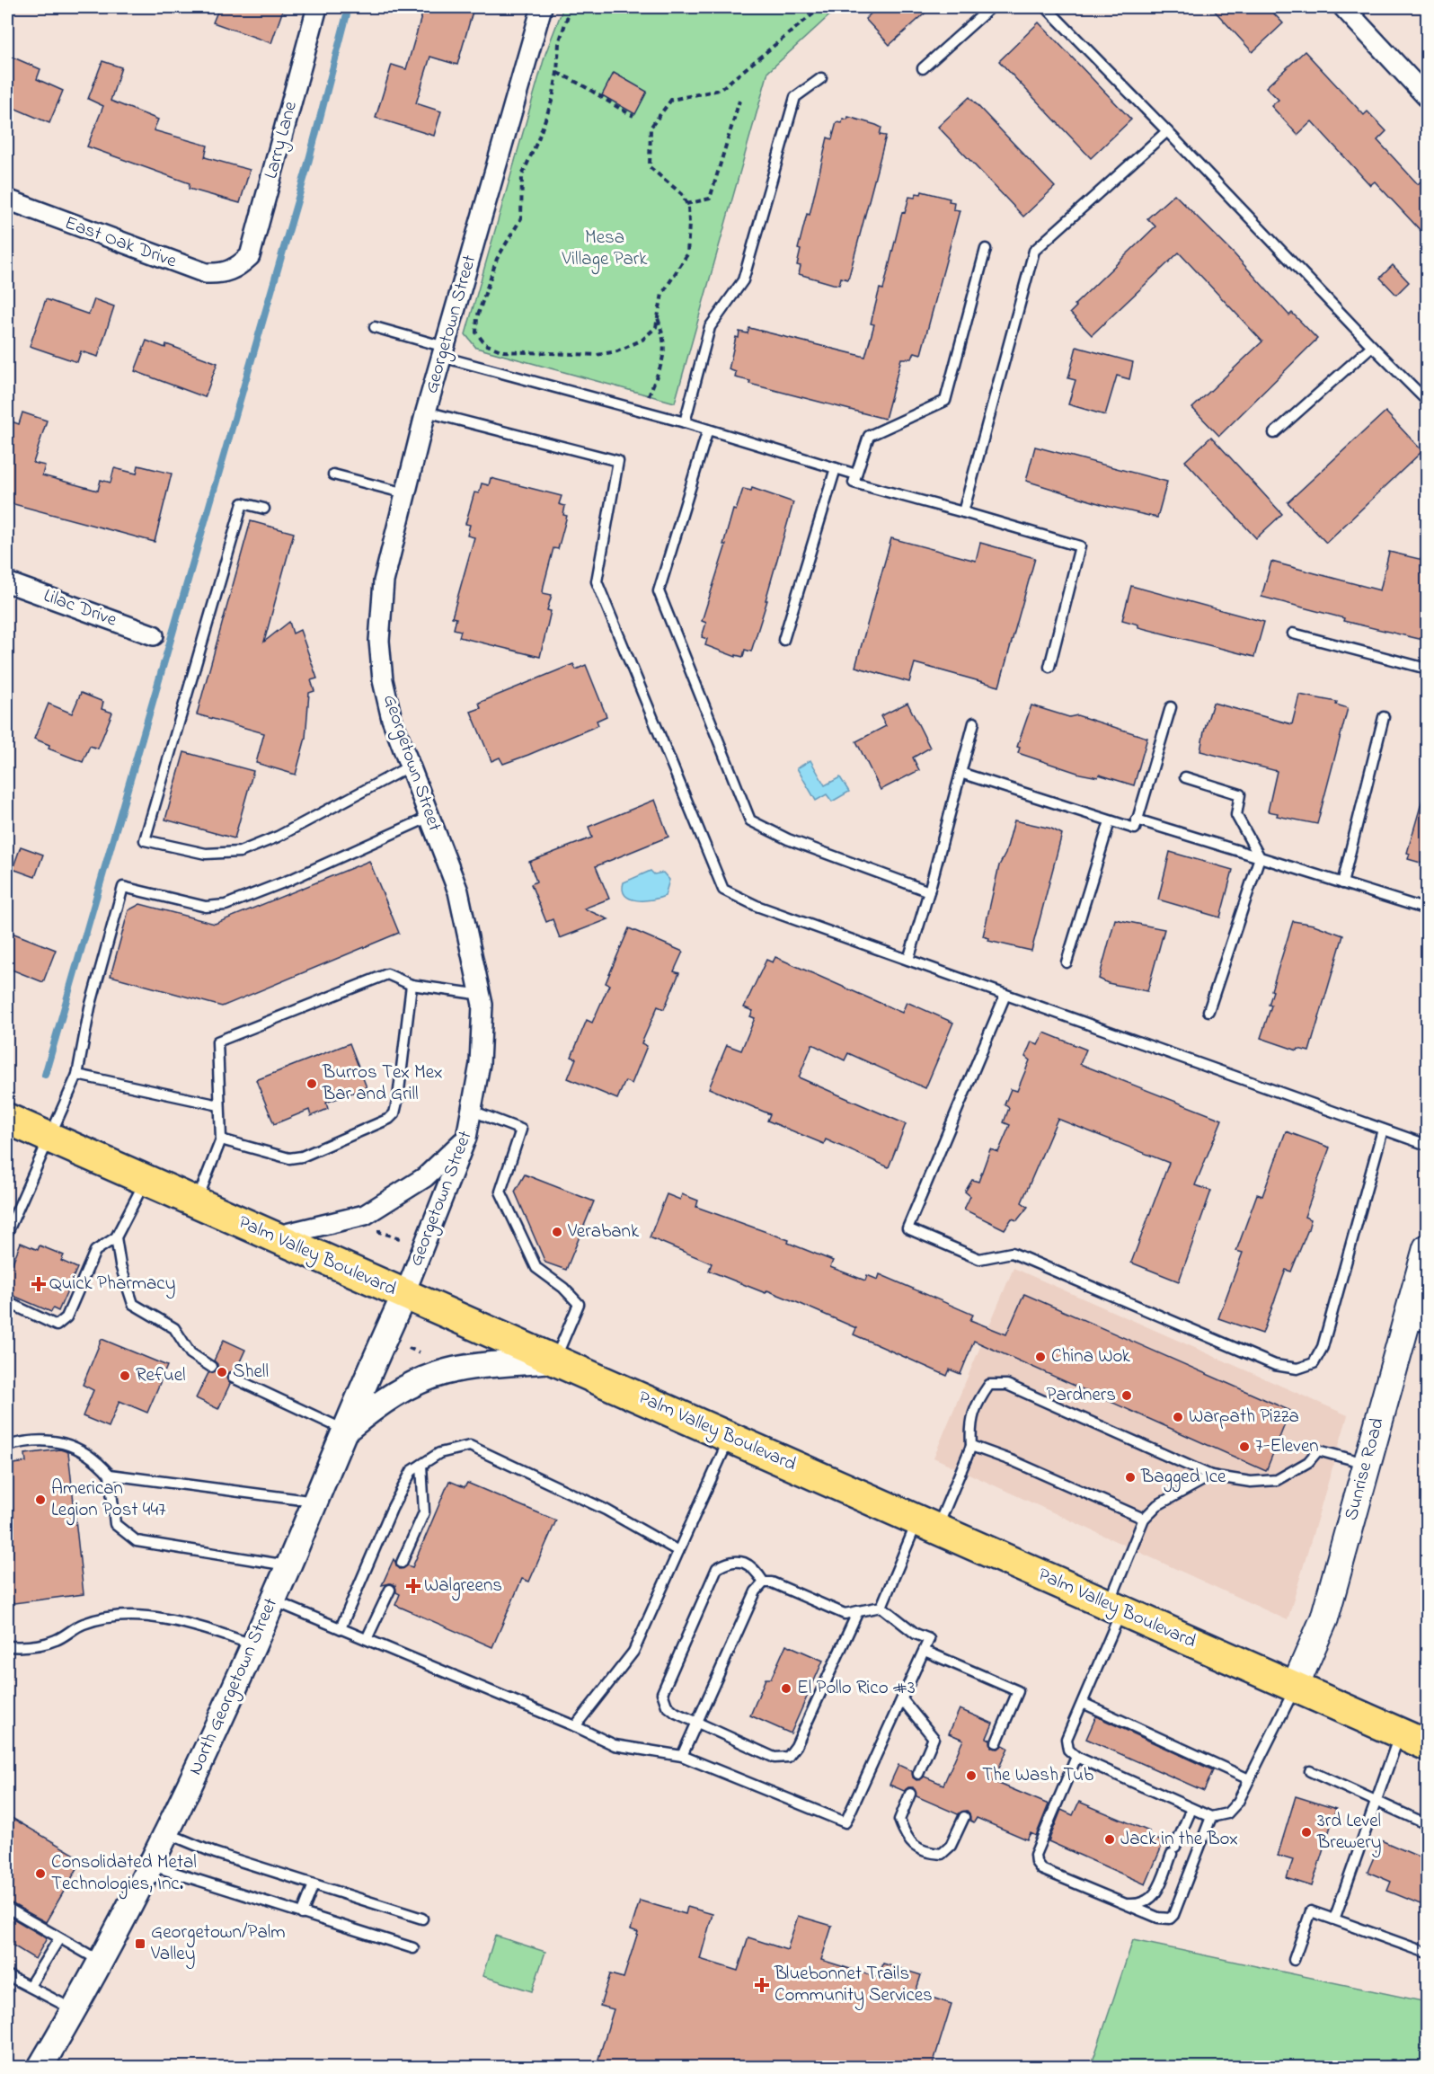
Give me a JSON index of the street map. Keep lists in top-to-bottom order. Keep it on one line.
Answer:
{"streets":{"highway":["Palm Valley Boulevard"],"main road":["Sunrise Road"],"street":["Larry Lane","East Oak Drive","Georgetown Street","Lilac Drive","North Georgetown Street"]},"crossings":[["Larry Lane","East Oak Drive"],["Georgetown Street","Palm Valley Boulevard"],["Georgetown Street","North Georgetown Street"],["Palm Valley Boulevard","Sunrise Road"],["Palm Valley Boulevard","North Georgetown Street"]],"parks":["Mesa Village Park"],"places":{"other":["Burros Tex Mex Bar and Grill","Verabank","China Wok","Shell","Refuel","Pardners","Warpath Pizza","7-Eleven","Bagged Ice","American Legion Post 447","El Pollo Rico #3","The Wash Tub","3rd Level Brewery","Jack in the Box","Consolidated Metal Technologies, Inc."],"health":["Quick Pharmacy","Walgreens","Bluebonnet Trails Community Services"],"transit":["Georgetown/Palm Valley"]}}
